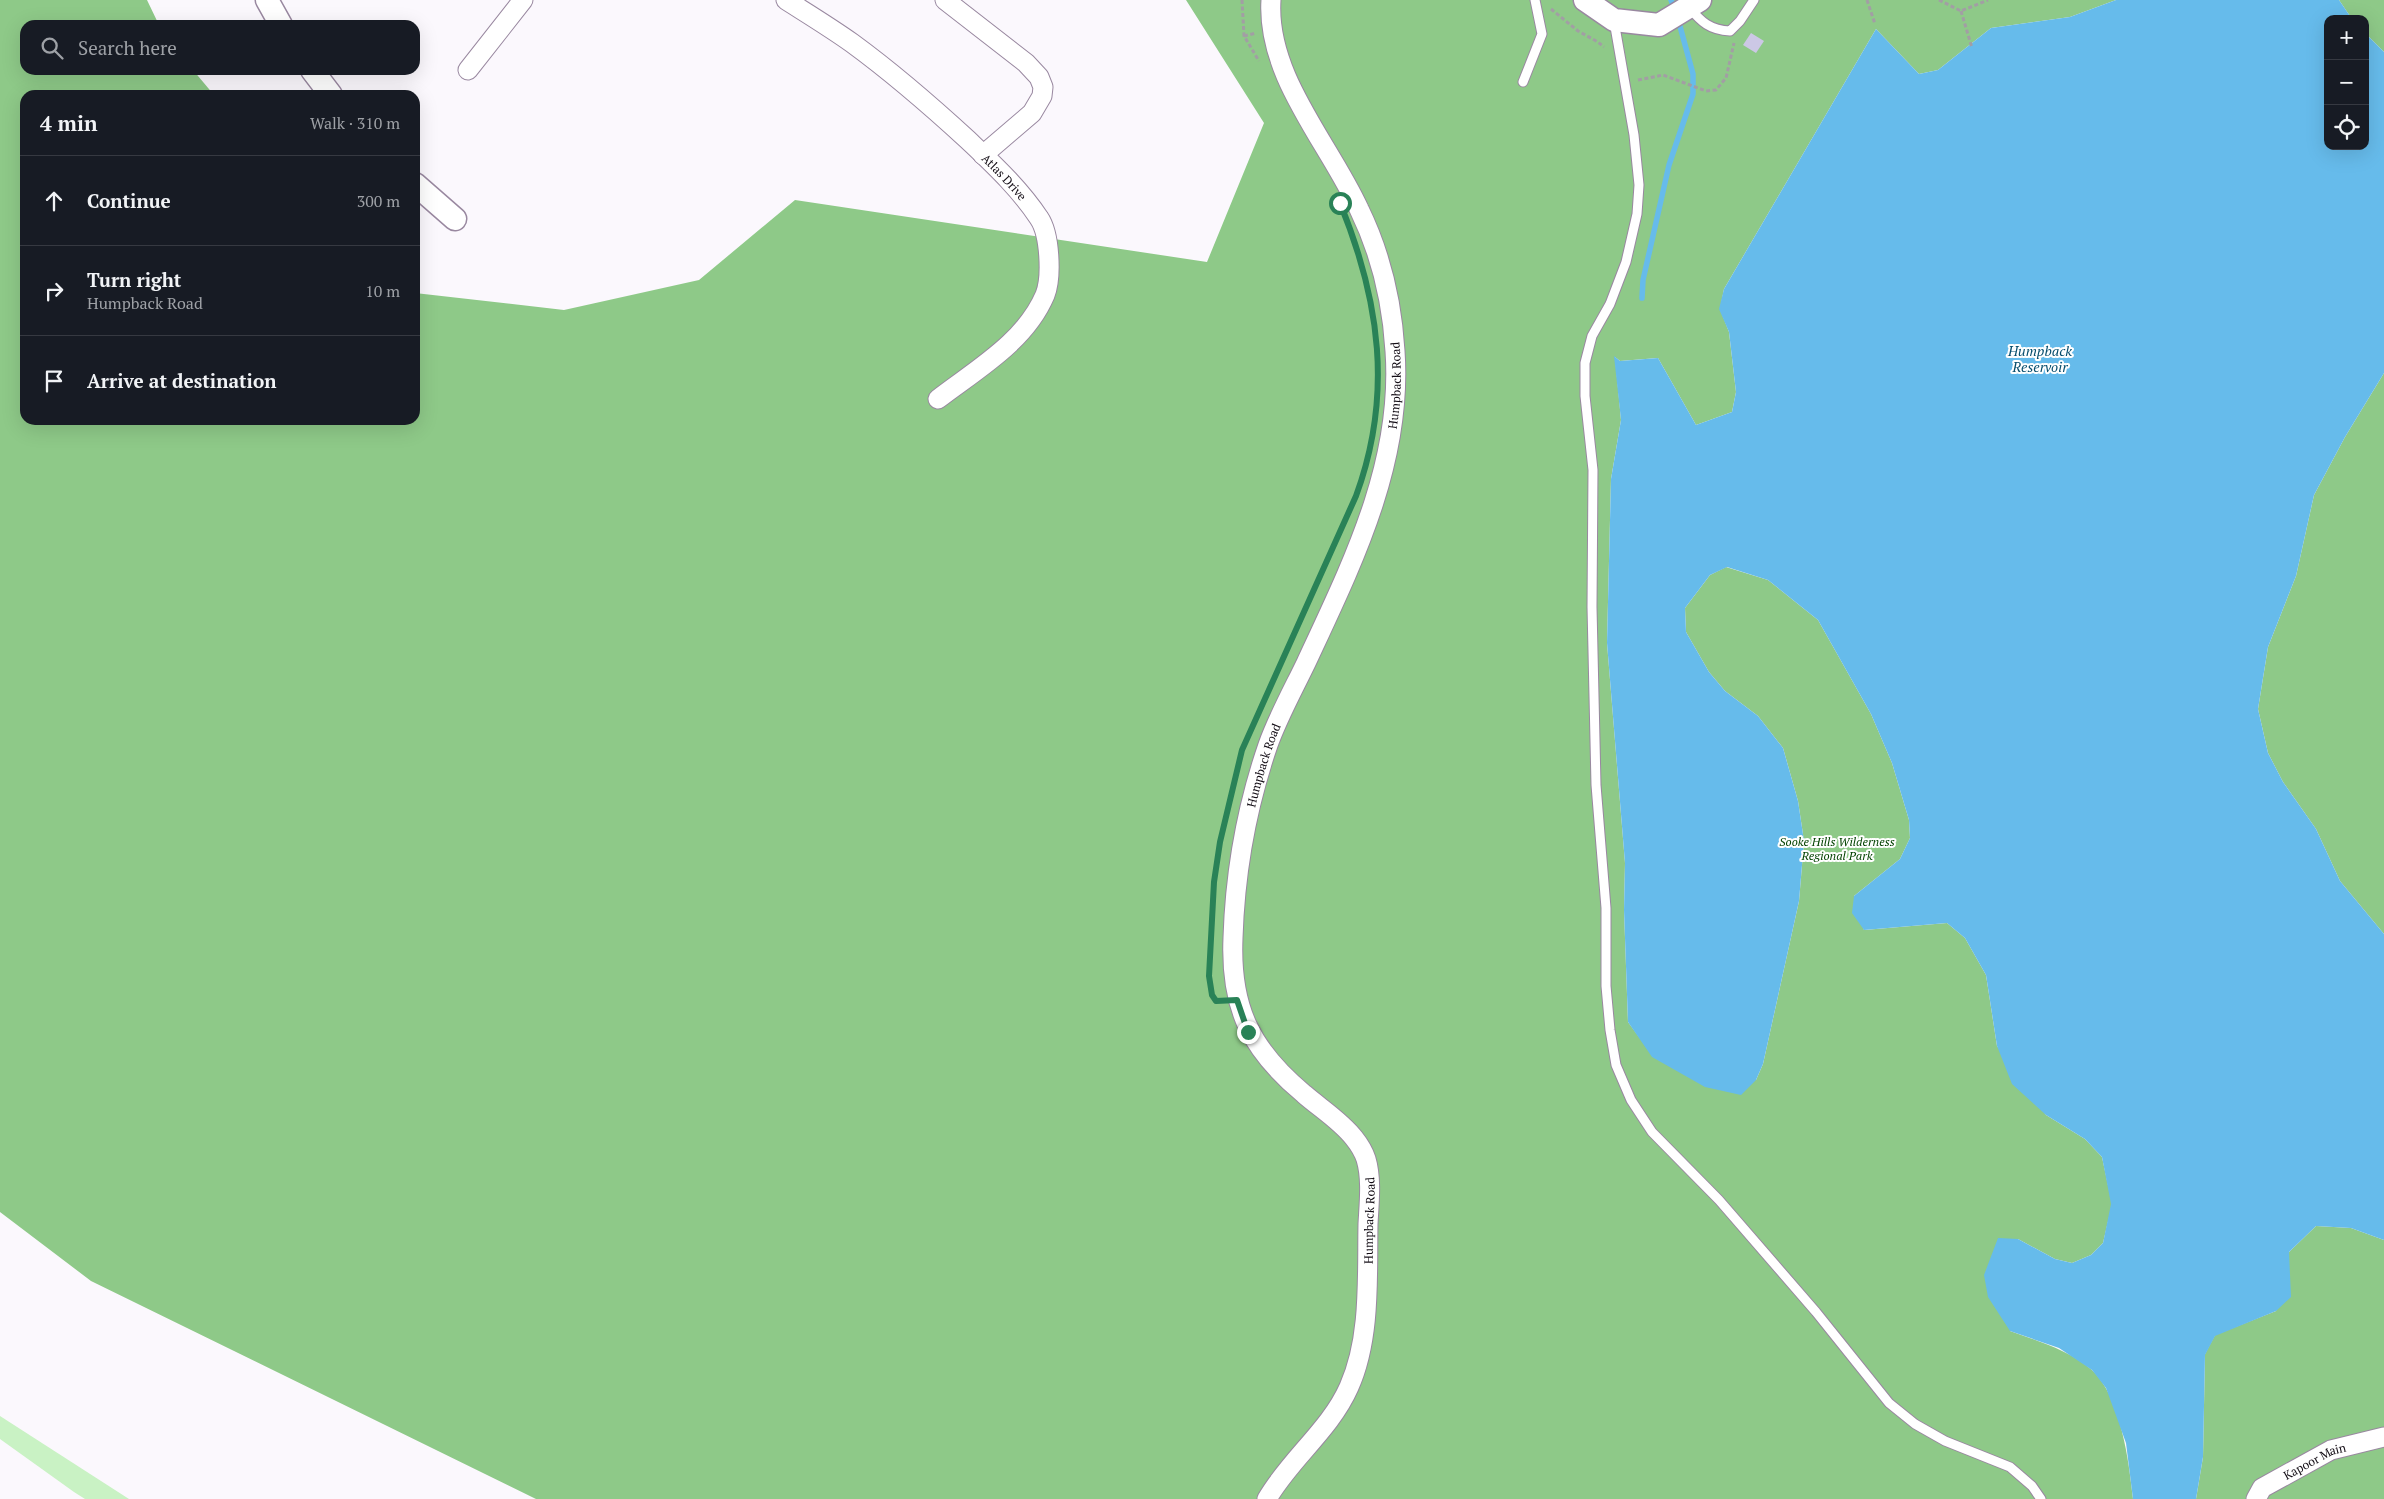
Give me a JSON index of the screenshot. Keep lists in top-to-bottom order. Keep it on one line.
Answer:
{"streets":{"street":["Atlas Drive","Humpback Road","Kapoor Main"]},"water":["Humpback Reservoir"],"parks":["Sooke Hills Wilderness Regional Park"],"page":{"map_buttons":["+","−"],"search":"Search here","heading":["4 min","Walk · 310 m"],"list":[["Continue","300 m"],["Turn right","Humpback Road","10 m"],"Arrive at destination"]}}
